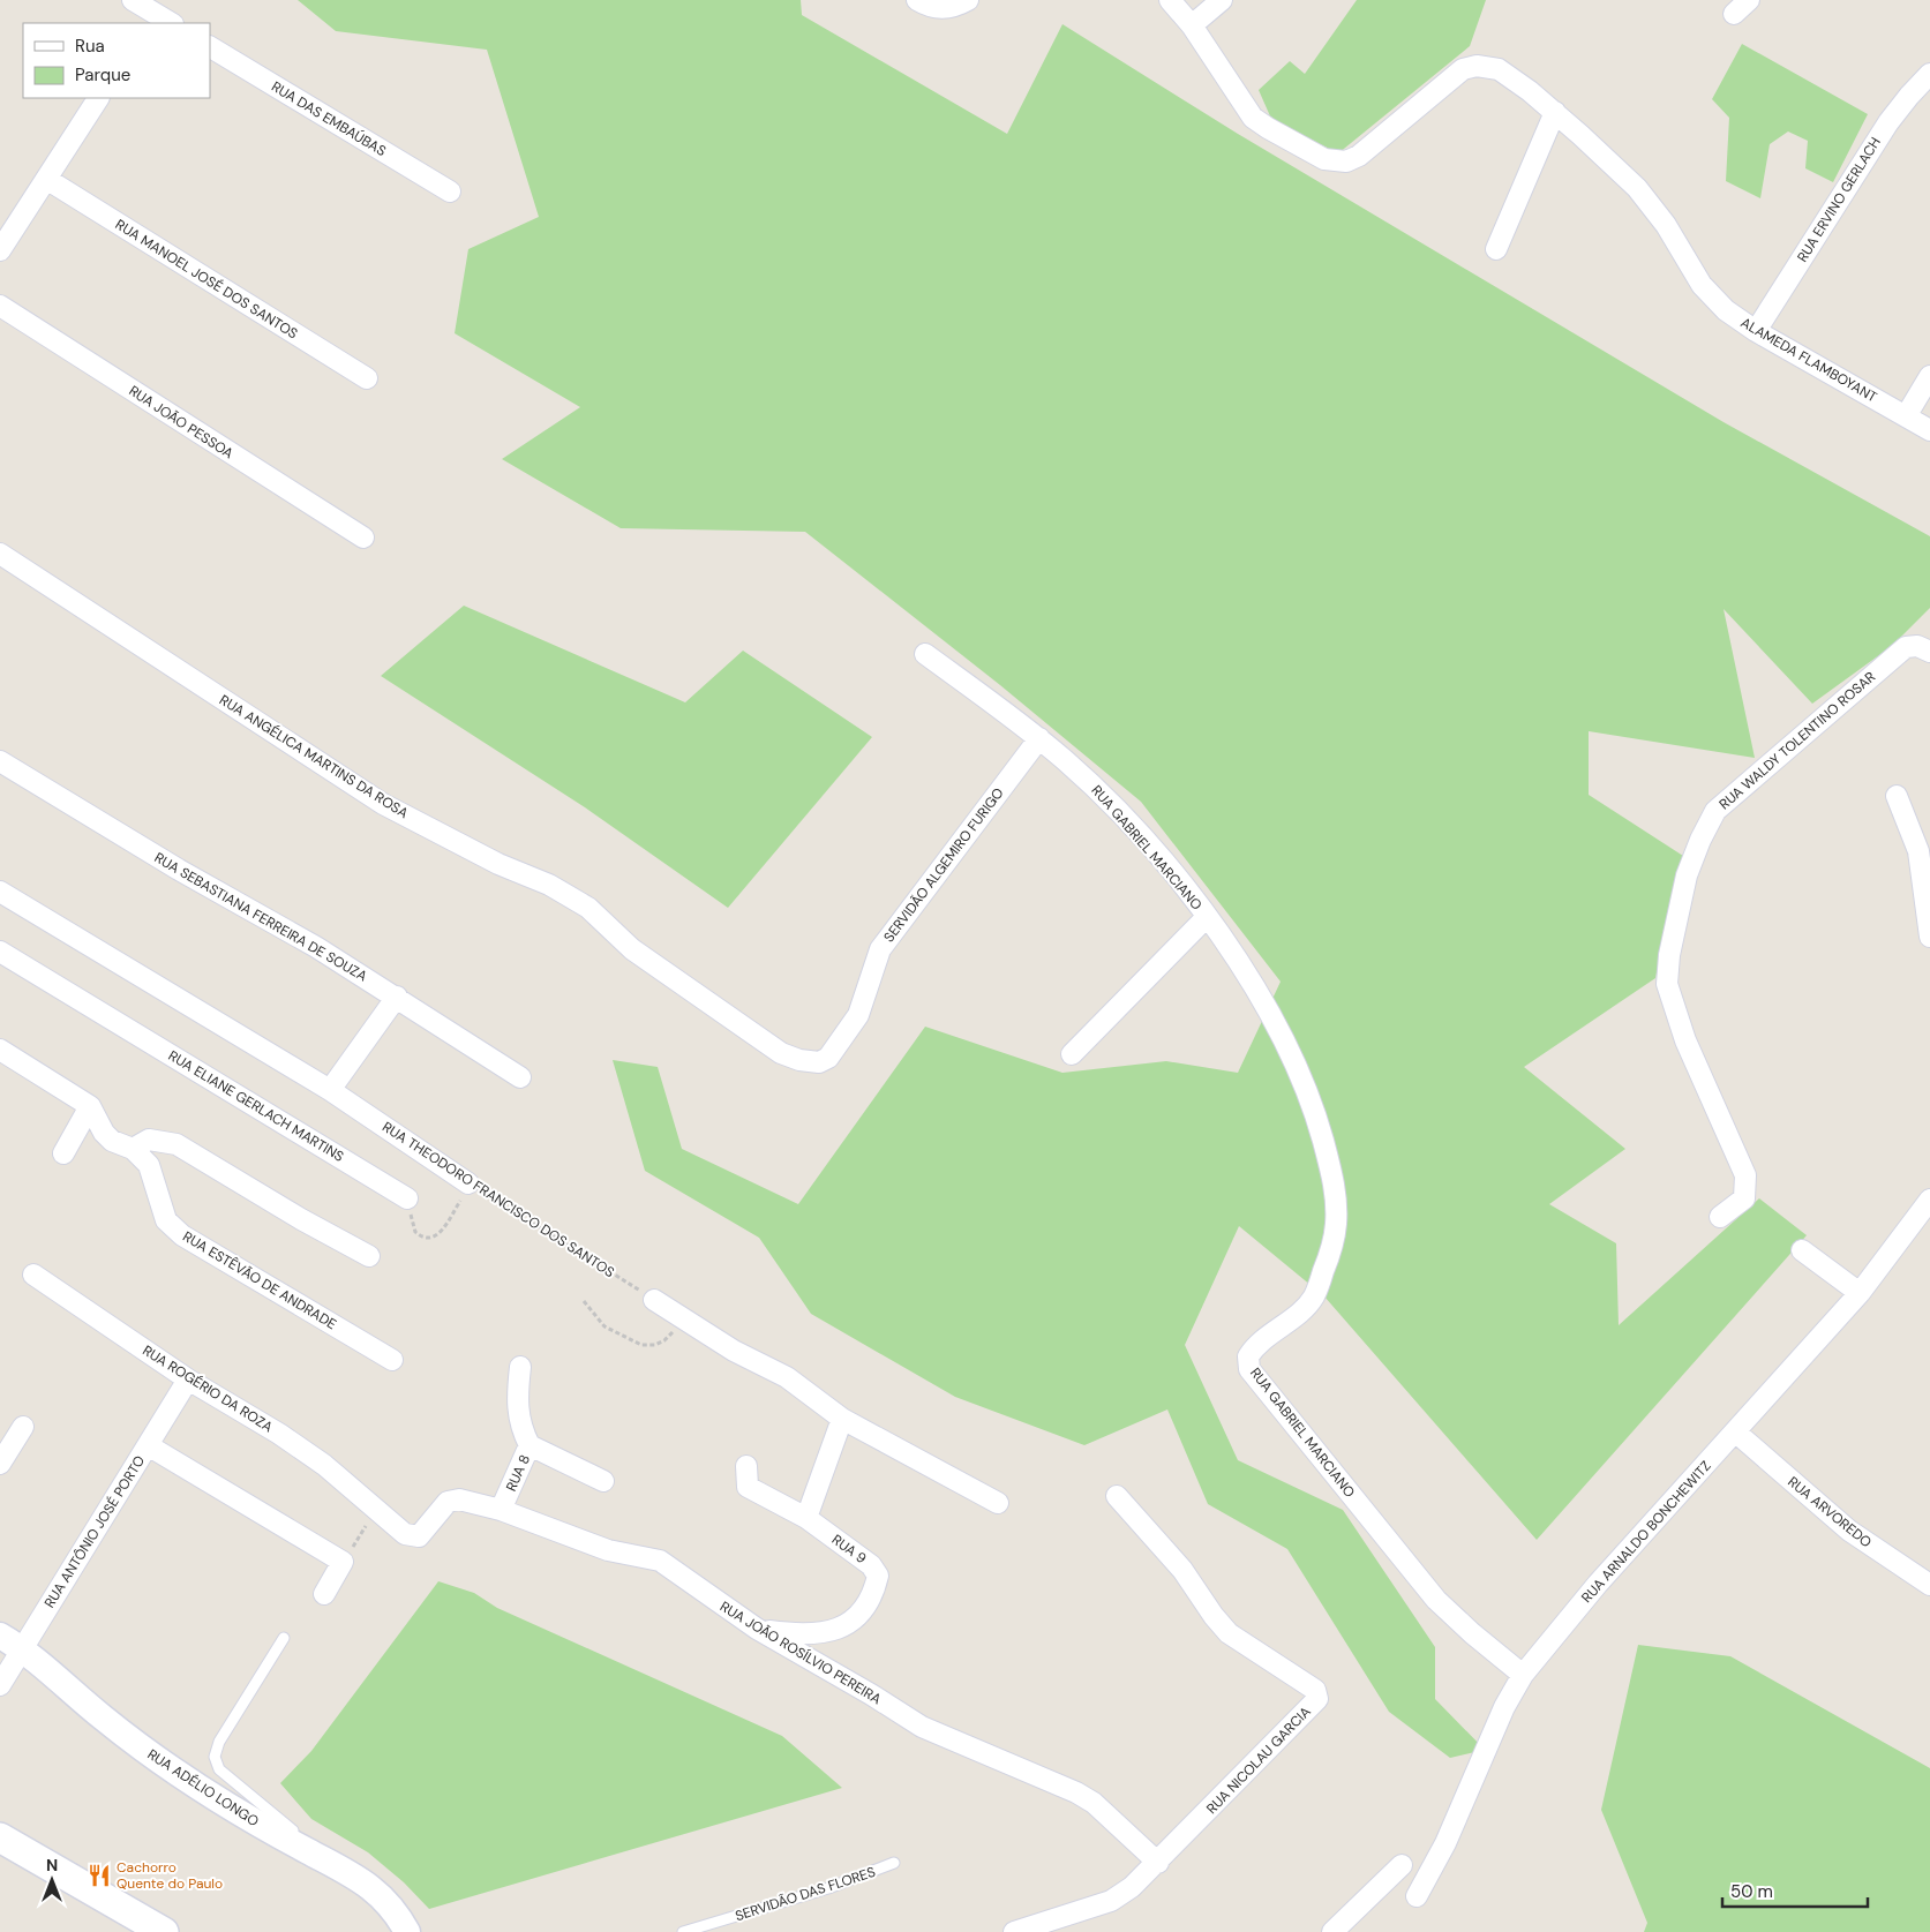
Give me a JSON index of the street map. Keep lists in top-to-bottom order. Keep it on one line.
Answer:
{"streets":{"street":["RUA DAS EMBAÚBAS","RUA ERVINO GERLACH","RUA MANOEL JOSÉ DOS SANTOS","ALAMEDA FLAMBOYANT","RUA JOÃO PESSOA","RUA WALDY TOLENTINO ROSAR","RUA ANGÉLICA MARTINS DA ROSA","RUA GABRIEL MARCIANO","SERVIDÃO ALGEMIRO FURIGO","RUA SEBASTIANA FERREIRA DE SOUZA","RUA ELIANE GERLACH MARTINS","RUA THEODORO FRANCISCO DOS SANTOS","RUA ESTÊVÃO DE ANDRADE","RUA ROGÉRIO DA ROZA","RUA 8","RUA ARVOREDO","RUA ANTÔNIO JOSÉ PORTO","RUA ARNALDO BONCHEWITZ","RUA 9","RUA JOÃO ROSÍLVIO PEREIRA","RUA NICOLAU GARCIA","RUA ADÉLIO LONGO"],"lane":["SERVIDÃO DAS FLORES"]},"crossings":[["RUA ERVINO GERLACH","ALAMEDA FLAMBOYANT"],["RUA ANGÉLICA MARTINS DA ROSA","SERVIDÃO ALGEMIRO FURIGO"],["RUA GABRIEL MARCIANO","SERVIDÃO ALGEMIRO FURIGO"],["RUA GABRIEL MARCIANO","RUA ARNALDO BONCHEWITZ"],["RUA ROGÉRIO DA ROZA","RUA ANTÔNIO JOSÉ PORTO"],["RUA ROGÉRIO DA ROZA","RUA JOÃO ROSÍLVIO PEREIRA"],["RUA 8","RUA JOÃO ROSÍLVIO PEREIRA"],["RUA ARVOREDO","RUA ARNALDO BONCHEWITZ"],["RUA ANTÔNIO JOSÉ PORTO","RUA ADÉLIO LONGO"],["RUA 9","RUA JOÃO ROSÍLVIO PEREIRA"],["RUA JOÃO ROSÍLVIO PEREIRA","RUA NICOLAU GARCIA"]],"places":{"restaurant":["Cachorro Quente do Paulo"]},"legend":["Rua","Parque"],"scale_bar":"50 m","north":"top"}
